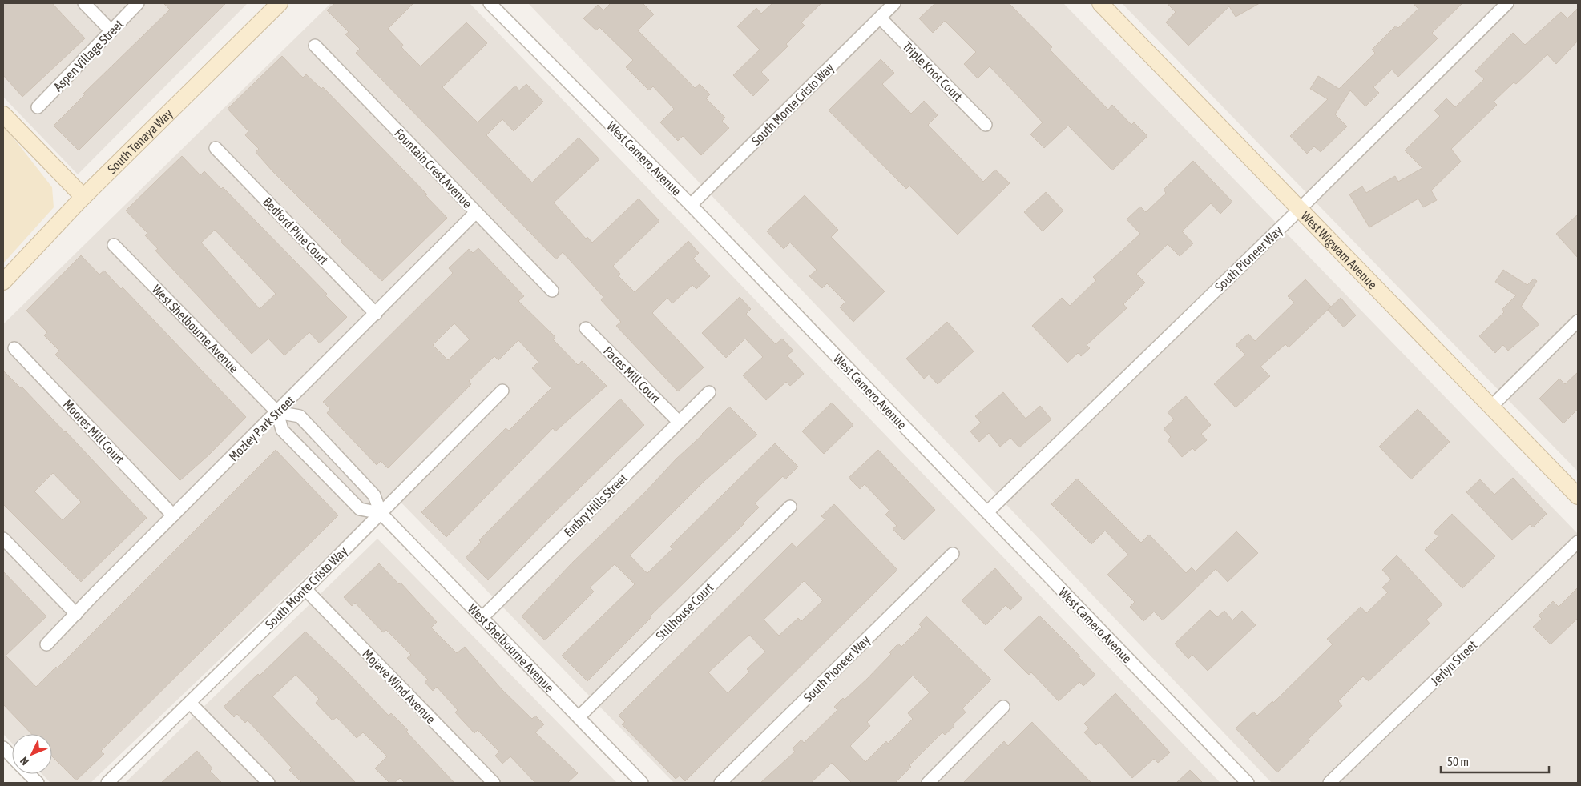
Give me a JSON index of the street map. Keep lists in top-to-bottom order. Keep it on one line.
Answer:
{"streets":{"street":["Aspen Village Street","Triple Knot Court","South Monte Cristo Way","South Tenaya Way","West Camero Avenue","Fountain Crest Avenue","Bedford Pine Court","West Wigwam Avenue","South Pioneer Way","West Shelbourne Avenue","Paces Mill Court","Mozley Park Street","Moores Mill Court","Embry Hills Street","Stillhouse Court","Jerlyn Street","Mojave Wind Avenue"]},"crossings":[["Triple Knot Court","South Monte Cristo Way"],["South Monte Cristo Way","West Camero Avenue"],["South Monte Cristo Way","West Shelbourne Avenue"],["South Monte Cristo Way","Mojave Wind Avenue"],["West Camero Avenue","South Pioneer Way"],["Fountain Crest Avenue","Mozley Park Street"],["Bedford Pine Court","Mozley Park Street"],["West Wigwam Avenue","South Pioneer Way"],["West Shelbourne Avenue","Mozley Park Street"],["West Shelbourne Avenue","Embry Hills Street"],["West Shelbourne Avenue","Stillhouse Court"],["Paces Mill Court","Embry Hills Street"],["Mozley Park Street","Moores Mill Court"]],"scale_bar":"50 m","north":"bottom left"}
